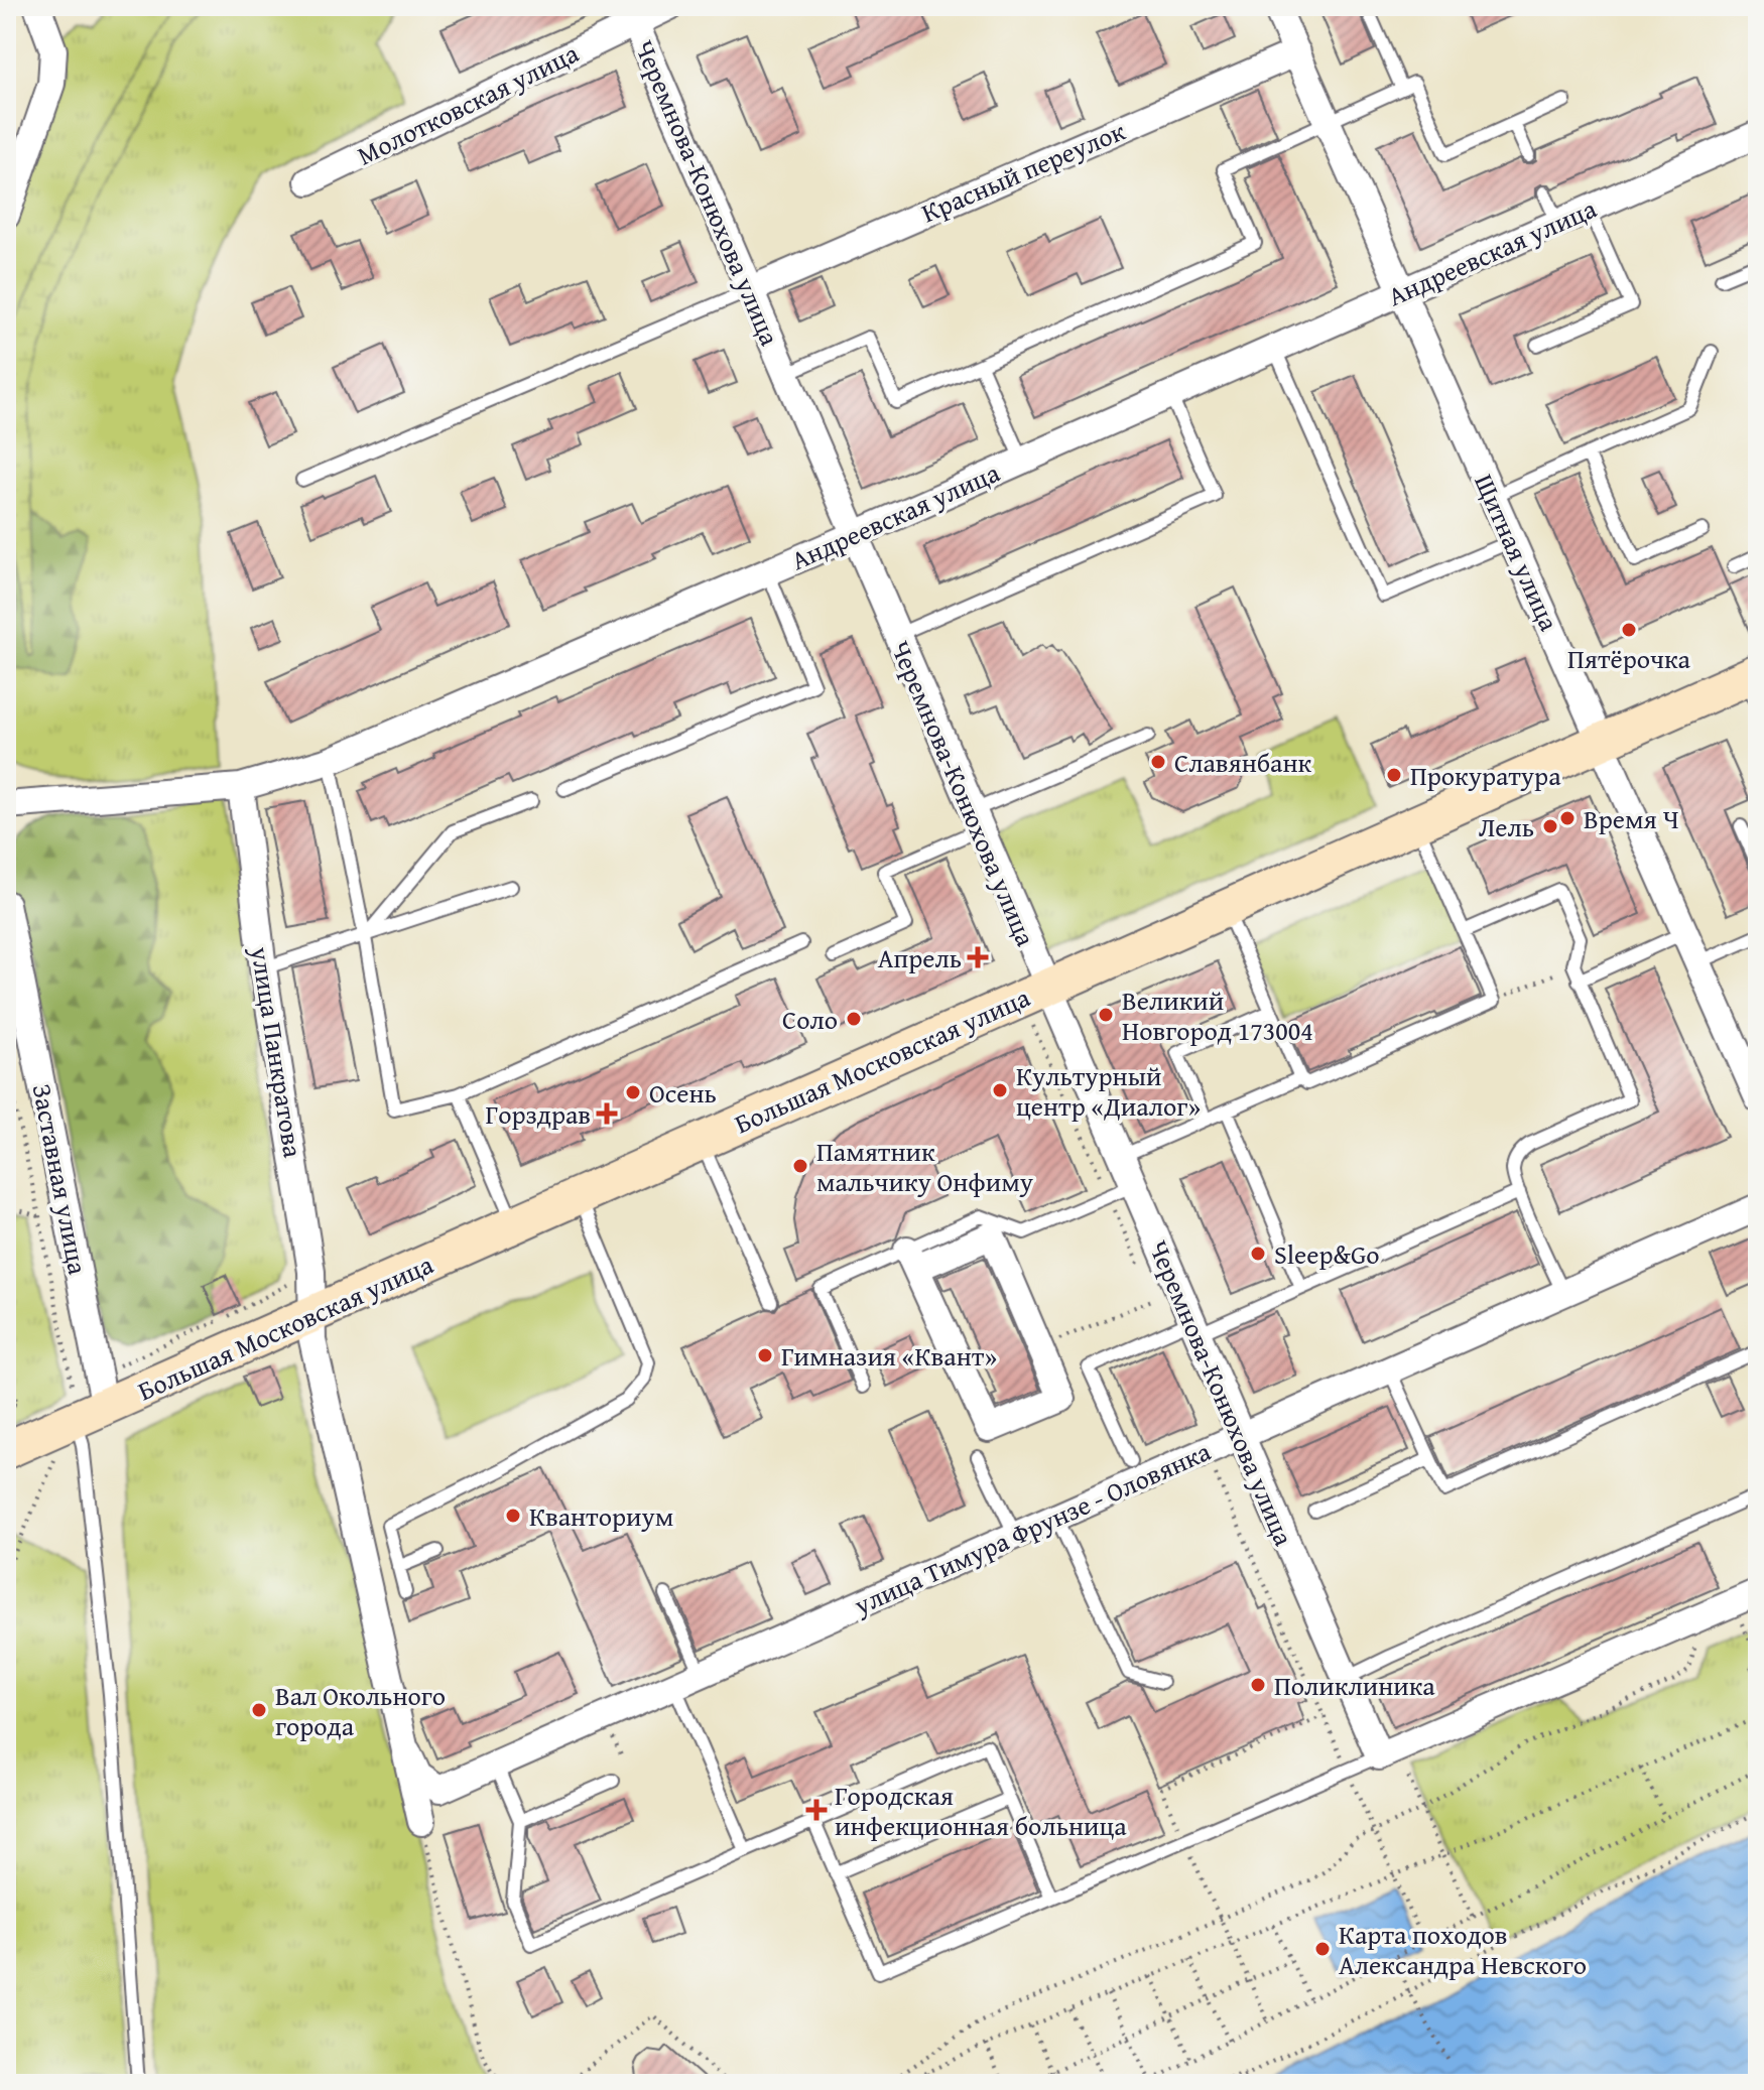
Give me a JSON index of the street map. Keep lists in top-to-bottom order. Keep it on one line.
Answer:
{"streets":{"main road":["Большая Московская улица"],"street":["Молотковская улица","Красный переулок","Черемнова-Конюхова улица","Андреевская улица","Щитная улица","улица Панкратова","Заставная улица","улица Тимура Фрунзе - Оловянка"]},"crossings":[["Молотковская улица","Черемнова-Конюхова улица"],["Красный переулок","Черемнова-Конюхова улица"],["Красный переулок","Щитная улица"],["Черемнова-Конюхова улица","Андреевская улица"],["Черемнова-Конюхова улица","Большая Московская улица"],["Черемнова-Конюхова улица","улица Тимура Фрунзе - Оловянка"],["Андреевская улица","Щитная улица"],["Андреевская улица","улица Панкратова"],["Щитная улица","Большая Московская улица"],["улица Панкратова","Большая Московская улица"],["Большая Московская улица","Заставная улица"]],"places":{"other":["Пятёрочка","Славянбанк","Прокуратура","Время Ч","Лель","Великий Новгород 173004","Соло","Культурный центр «Диалог»","Осень","Памятник мальчику Онфиму","Sleep&Go","Гимназия «Квант»","Кванториум","Поликлиника","Вал Окольного города","Карта походов Александра Невского"],"health":["Апрель","Горздрав","Городская инфекционная больница"]}}
